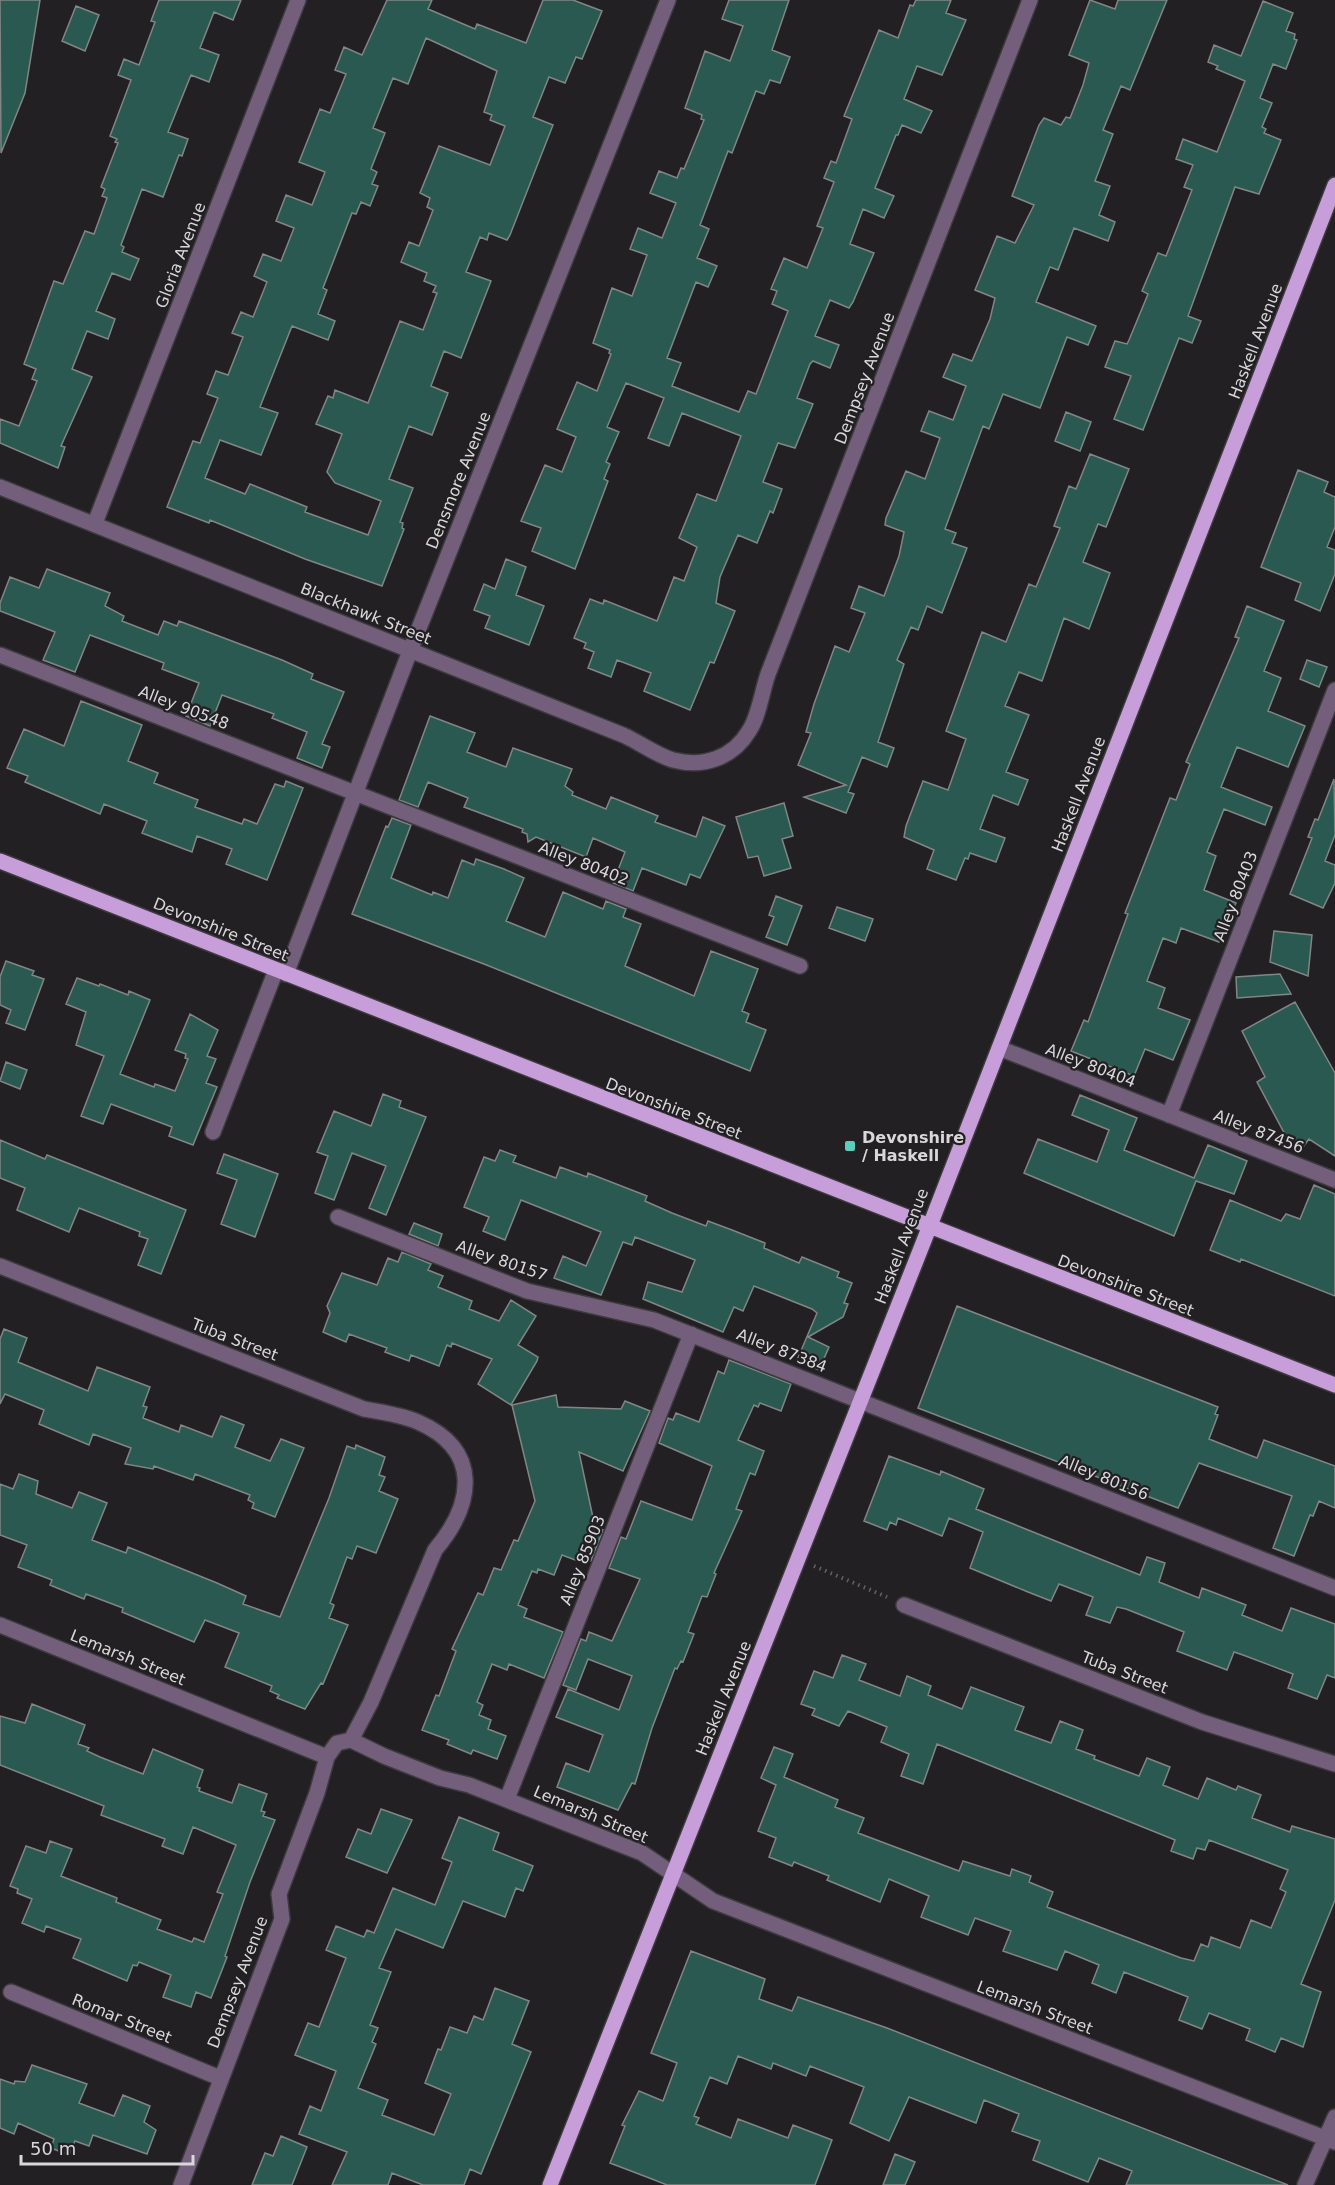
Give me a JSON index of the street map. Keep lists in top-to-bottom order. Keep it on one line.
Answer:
{"streets":{"main road":["Haskell Avenue","Devonshire Street"],"street":["Gloria Avenue","Dempsey Avenue","Densmore Avenue","Blackhawk Street","Alley 90548","Alley 80402","Alley 80403","Alley 80404","Alley 87456","Alley 80157","Tuba Street","Alley 87384","Alley 80156","Alley 85903","Lemarsh Street","Romar Street"]},"crossings":[["Gloria Avenue","Blackhawk Street"],["Haskell Avenue","Devonshire Street"],["Haskell Avenue","Alley 80404"],["Haskell Avenue","Alley 87384"],["Haskell Avenue","Alley 80156"],["Haskell Avenue","Lemarsh Street"],["Dempsey Avenue","Blackhawk Street"],["Dempsey Avenue","Lemarsh Street"],["Dempsey Avenue","Romar Street"],["Densmore Avenue","Blackhawk Street"],["Densmore Avenue","Alley 90548"],["Densmore Avenue","Alley 80402"],["Densmore Avenue","Devonshire Street"],["Alley 90548","Alley 80402"],["Alley 80403","Alley 80404"],["Alley 80403","Alley 87456"],["Alley 80404","Alley 87456"],["Alley 80157","Alley 87384"],["Alley 80157","Alley 85903"],["Tuba Street","Lemarsh Street"],["Alley 87384","Alley 80156"],["Alley 87384","Alley 85903"],["Alley 85903","Lemarsh Street"]],"places":{"transit":["Devonshire / Haskell"]},"scale_bar":"50 m"}
